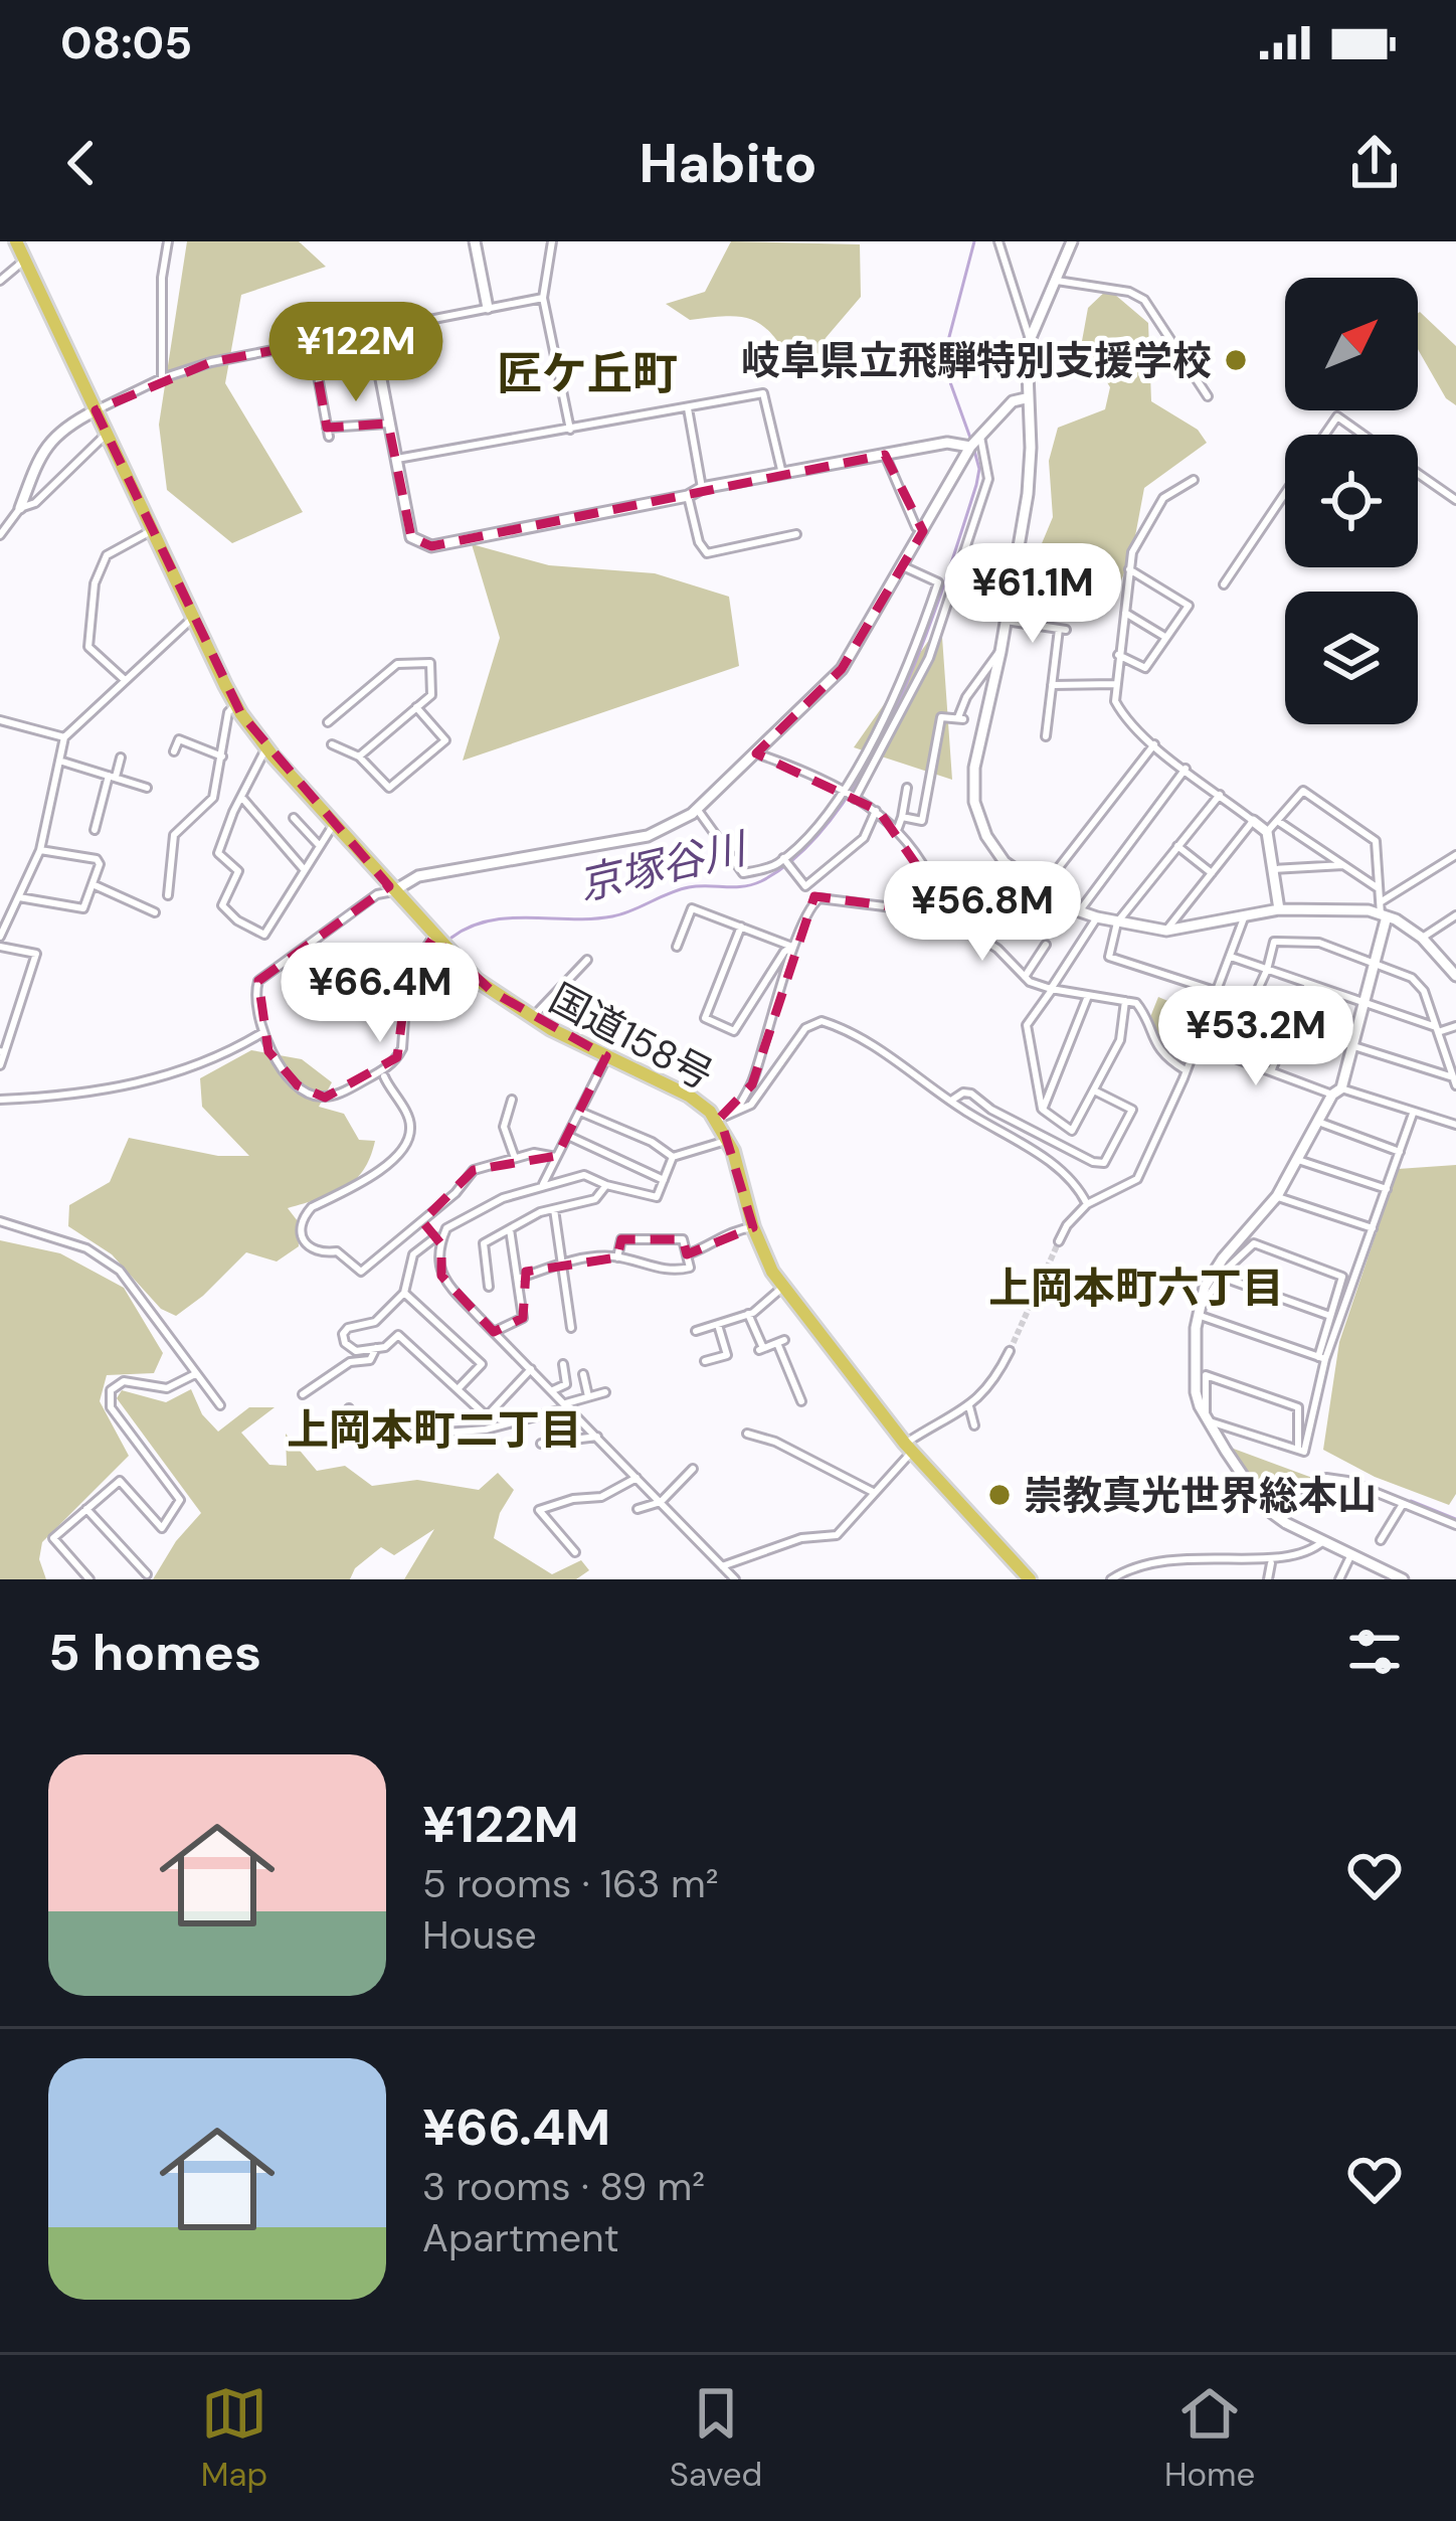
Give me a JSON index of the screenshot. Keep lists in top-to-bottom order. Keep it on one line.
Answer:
{"streets":{"highway":["国道158号"]},"districts":["匠ケ丘町","上岡本町六丁目","上岡本町二丁目"],"water":["京塚谷川"],"places":["岐阜県立飛騨特別支援学校","崇教真光世界総本山"],"north":"top right","page":{"status":"08:05","header":"Habito","price":["¥122M","¥61.1M","¥56.8M","¥66.4M","¥53.2M"],"heading":"5 homes","list":[{"name":"¥122M","note":"5 rooms · 163 m² · House"},{"name":"¥66.4M","note":"3 rooms · 89 m² · Apartment"}],"tabs":["Map","Saved","Home"]}}
